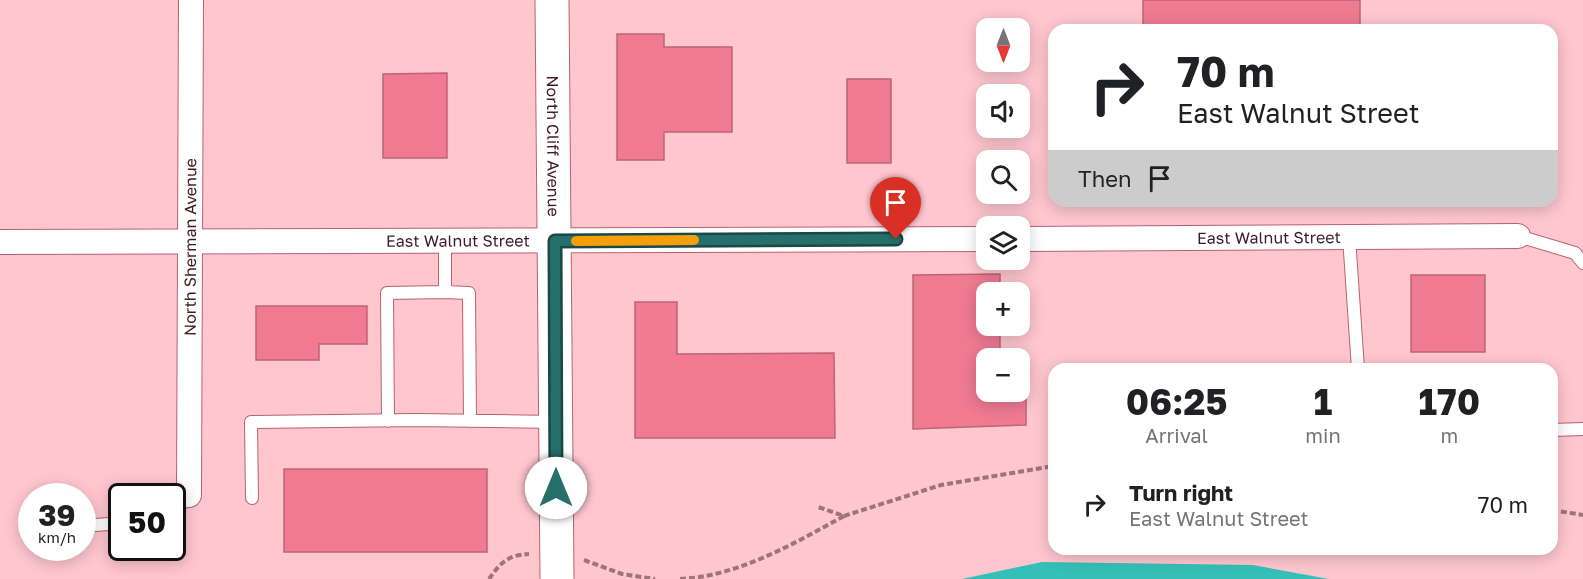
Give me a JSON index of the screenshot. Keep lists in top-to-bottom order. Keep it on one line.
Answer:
{"streets":{"main road":["North Cliff Avenue"],"street":["East Walnut Street","North Sherman Avenue"]},"crossings":[["North Cliff Avenue","East Walnut Street"],["East Walnut Street","North Sherman Avenue"]],"north":"bottom","page":{"map_buttons":["+","−"],"turn":["70 m","East Walnut Street"],"then":"Then","eta":["06:25","Arrival","1","min","170","m"],"list":[{"name":"Turn right","note":"East Walnut Street","value":"70 m"}],"speed":"39 km/h","limit":"50"}}
